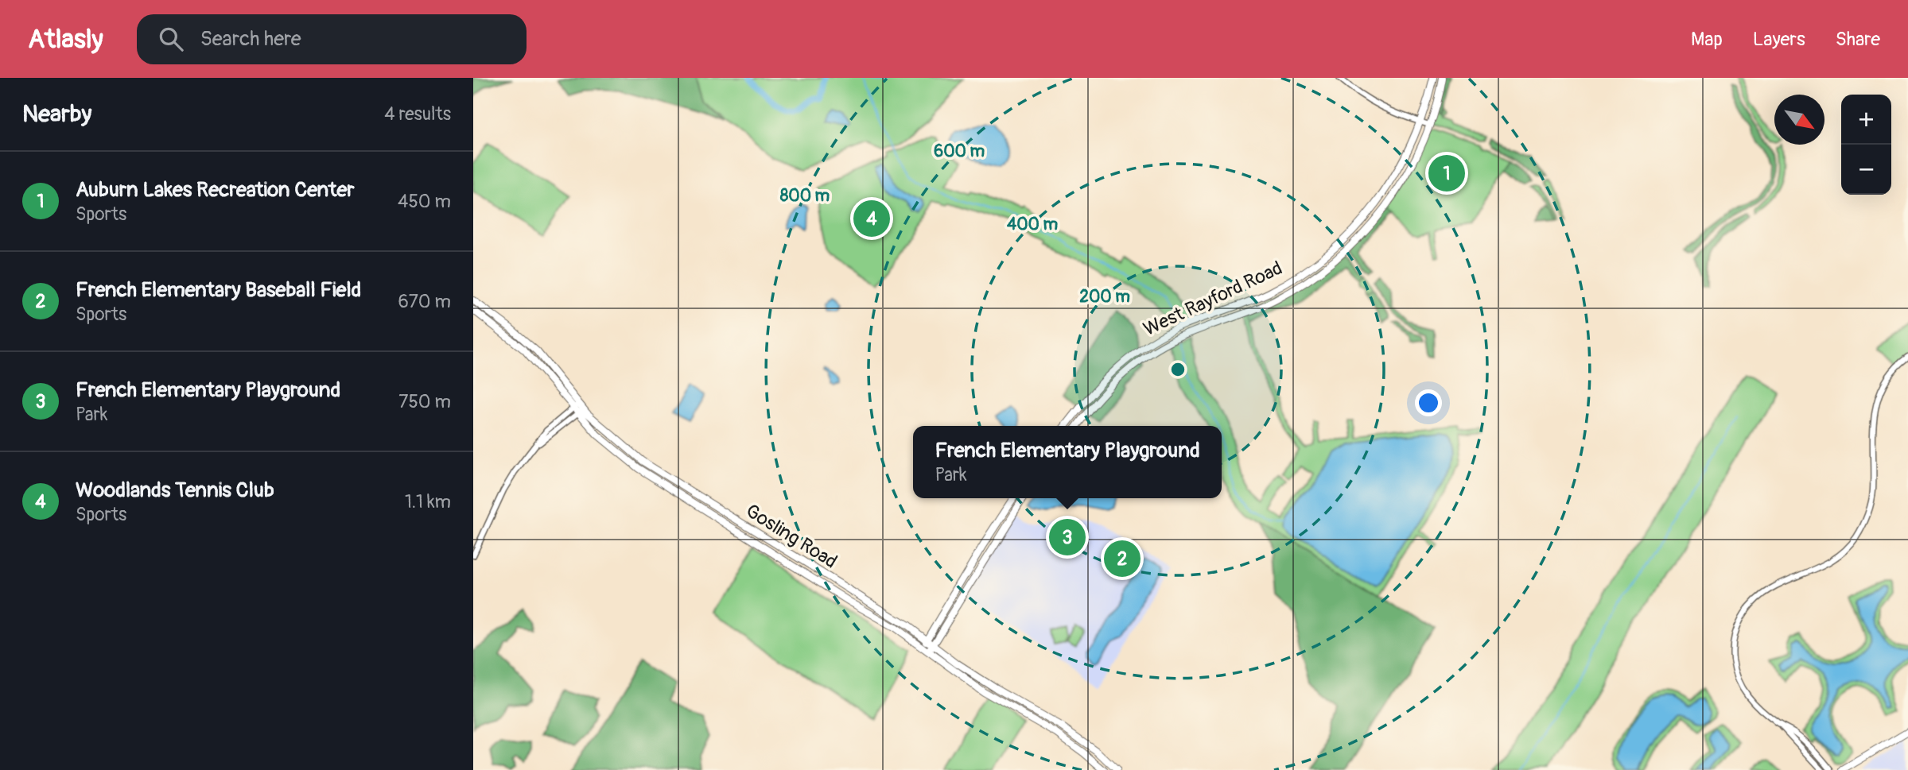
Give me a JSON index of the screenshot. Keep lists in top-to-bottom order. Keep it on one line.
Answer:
{"streets":{"main road":["West Rayford Road","Gosling Road"]},"north":"bottom right","page":{"header":"Atlasly","search":"Search here","nav":["Map","Layers","Share"],"heading":["Nearby","4 results"],"map_buttons":["+","−"],"list":[{"mark":"1","name":"Auburn Lakes Recreation Center","note":"Sports","value":"450 m"},{"mark":"2","name":"French Elementary Baseball Field","note":"Sports","value":"670 m"},{"mark":"3","name":"French Elementary Playground","note":"Park","value":"750 m"},{"mark":"4","name":"Woodlands Tennis Club","note":"Sports","value":"1.1 km"}],"pins":["1","4","3","2"],"popup":["French Elementary Playground","Park"]},"rings":["600 m","800 m","400 m","200 m"]}
